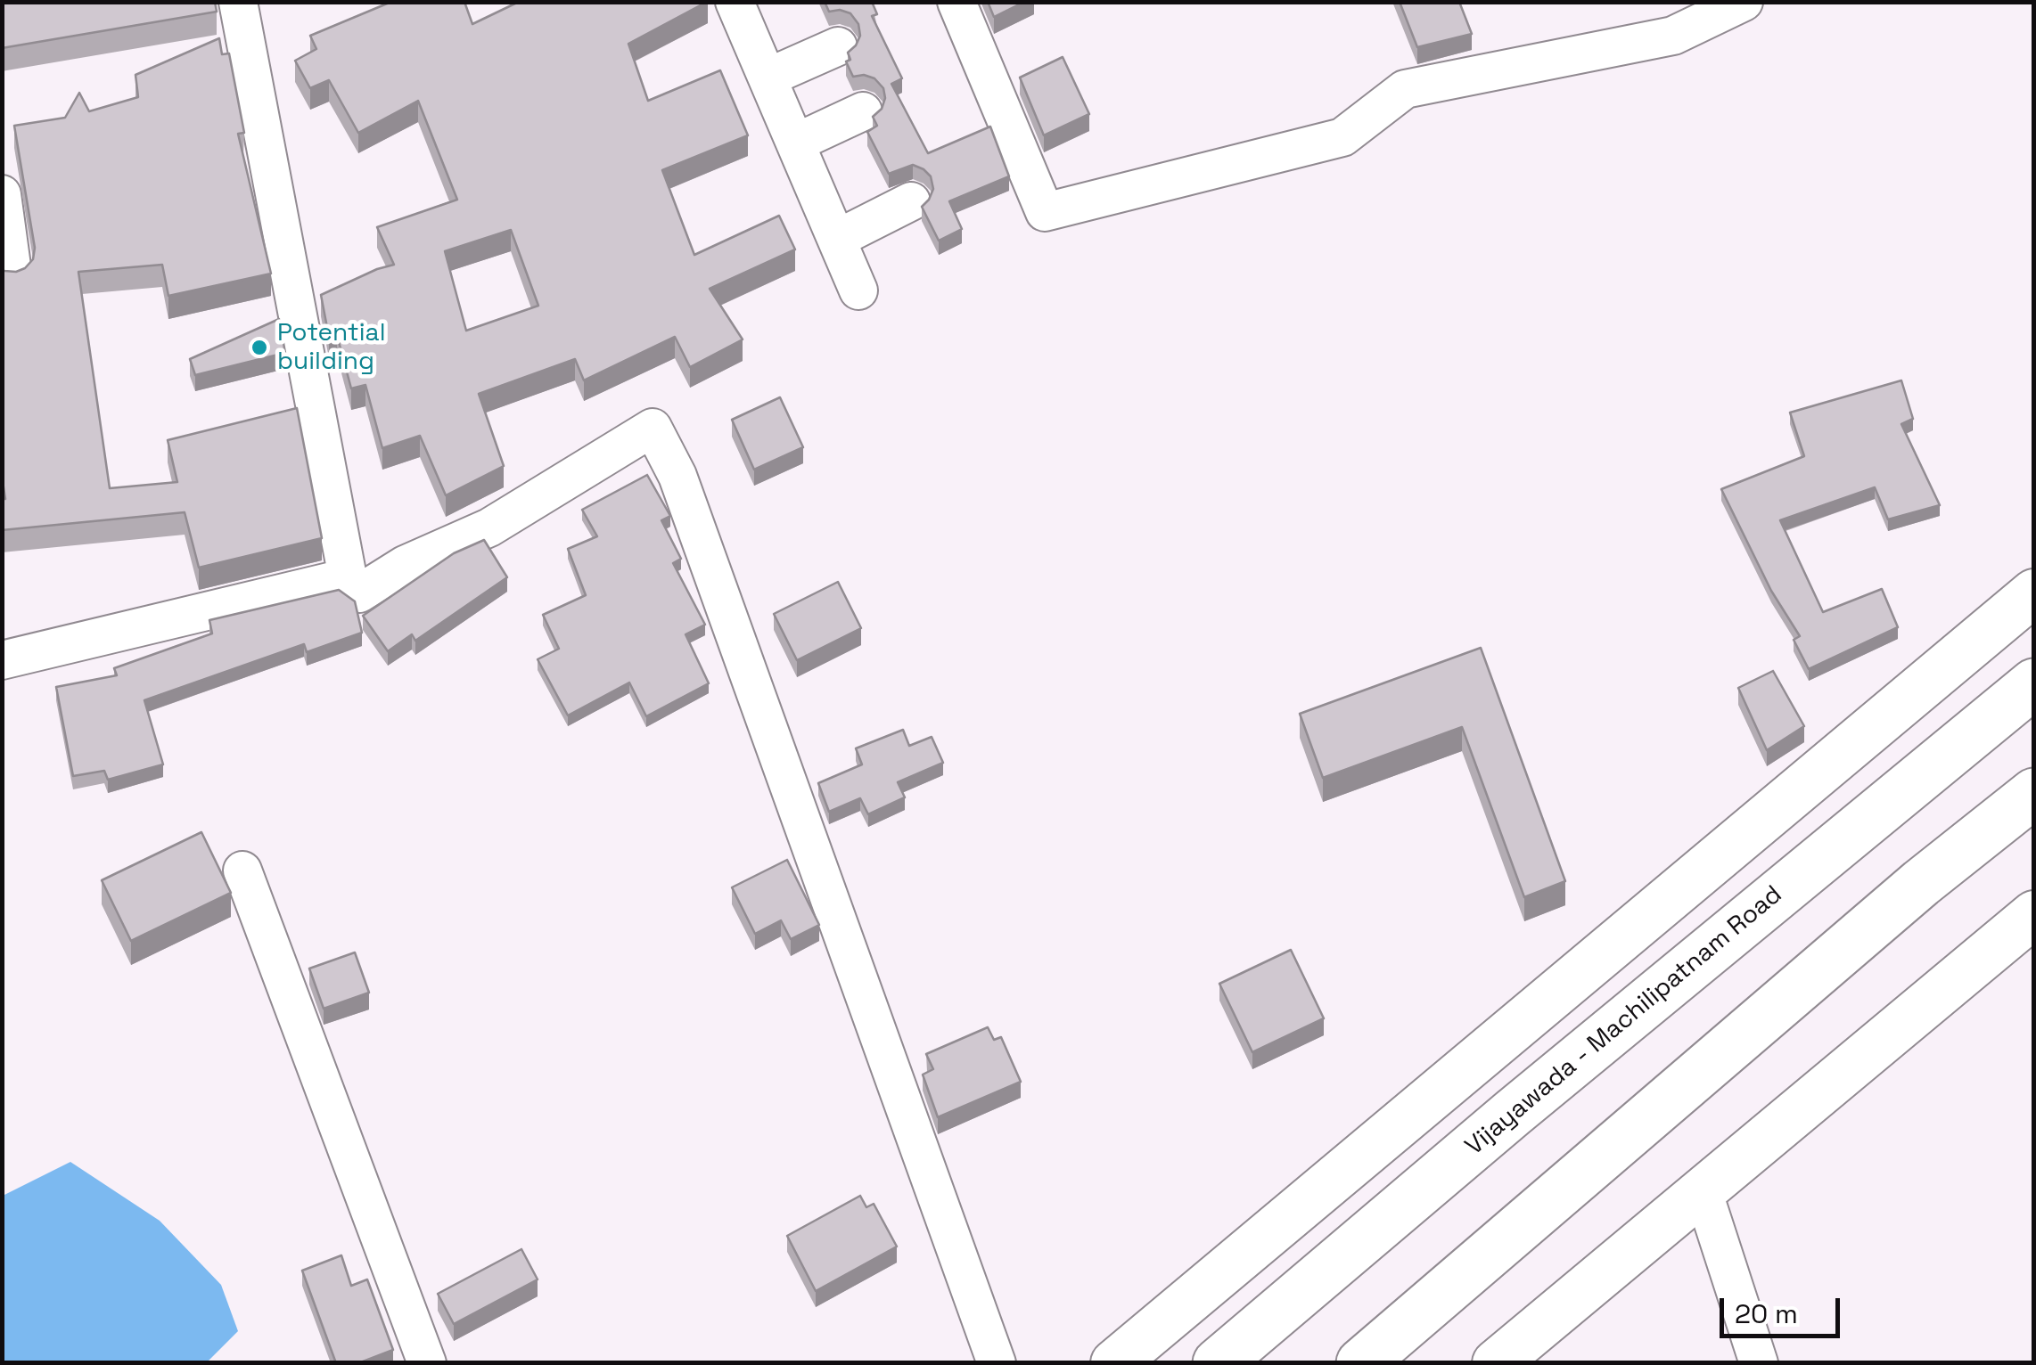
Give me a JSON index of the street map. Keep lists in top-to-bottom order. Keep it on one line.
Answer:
{"streets":{"highway":["Vijayawada - Machilipatnam Road"]},"places":["Potential building"],"scale_bar":"20 m"}
